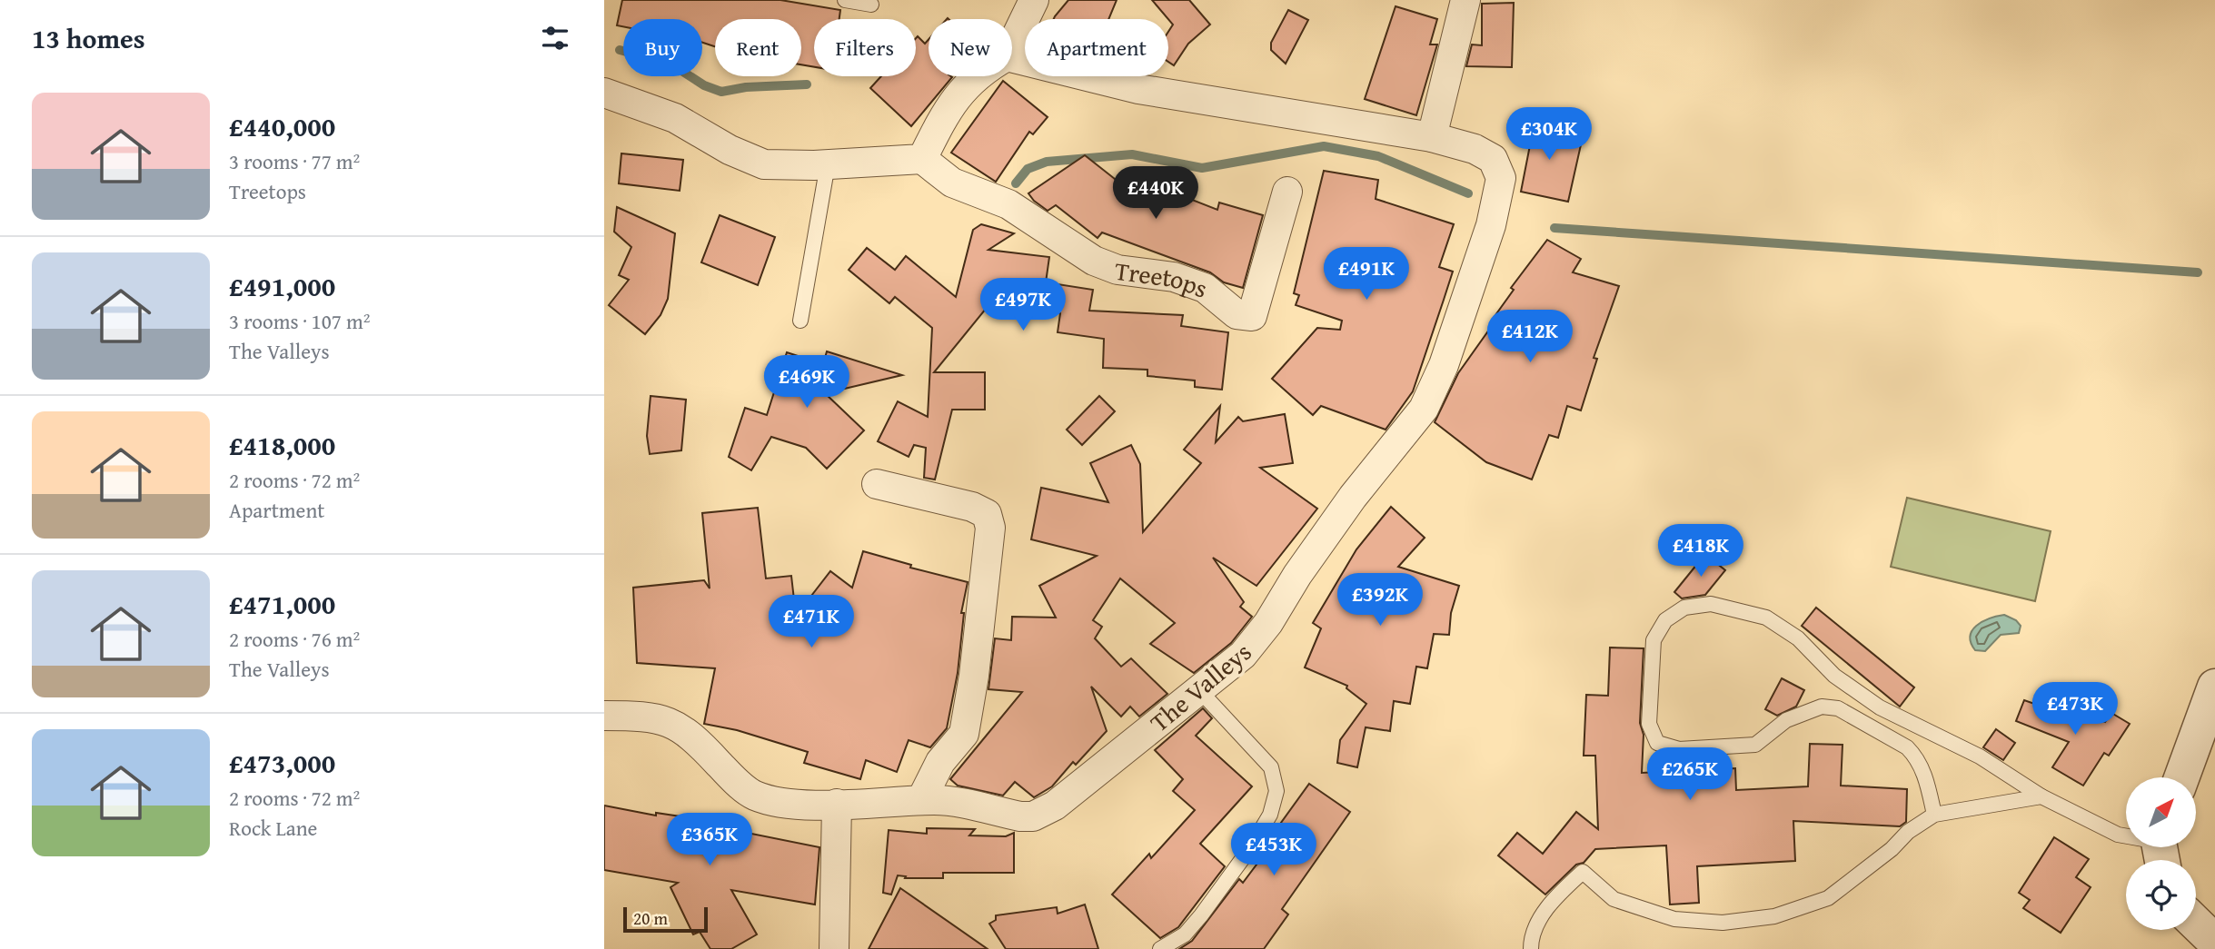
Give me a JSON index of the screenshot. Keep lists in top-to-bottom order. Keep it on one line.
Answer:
{"streets":{"street":["Treetops","The Valleys"]},"scale_bar":"20 m","north":"top right","page":{"heading":"13 homes","chip":["Buy","Rent","Filters","New","Apartment"],"list":[{"name":"£440,000","note":"3 rooms · 77 m² · Treetops"},{"name":"£491,000","note":"3 rooms · 107 m² · The Valleys"},{"name":"£418,000","note":"2 rooms · 72 m² · Apartment"},{"name":"£471,000","note":"2 rooms · 76 m² · The Valleys"},{"name":"£473,000","note":"2 rooms · 72 m² · Rock Lane"}],"price":["£304K","£440K","£491K","£497K","£412K","£469K","£418K","£392K","£471K","£473K","£265K","£365K","£453K"],"scale":"20 m"}}
